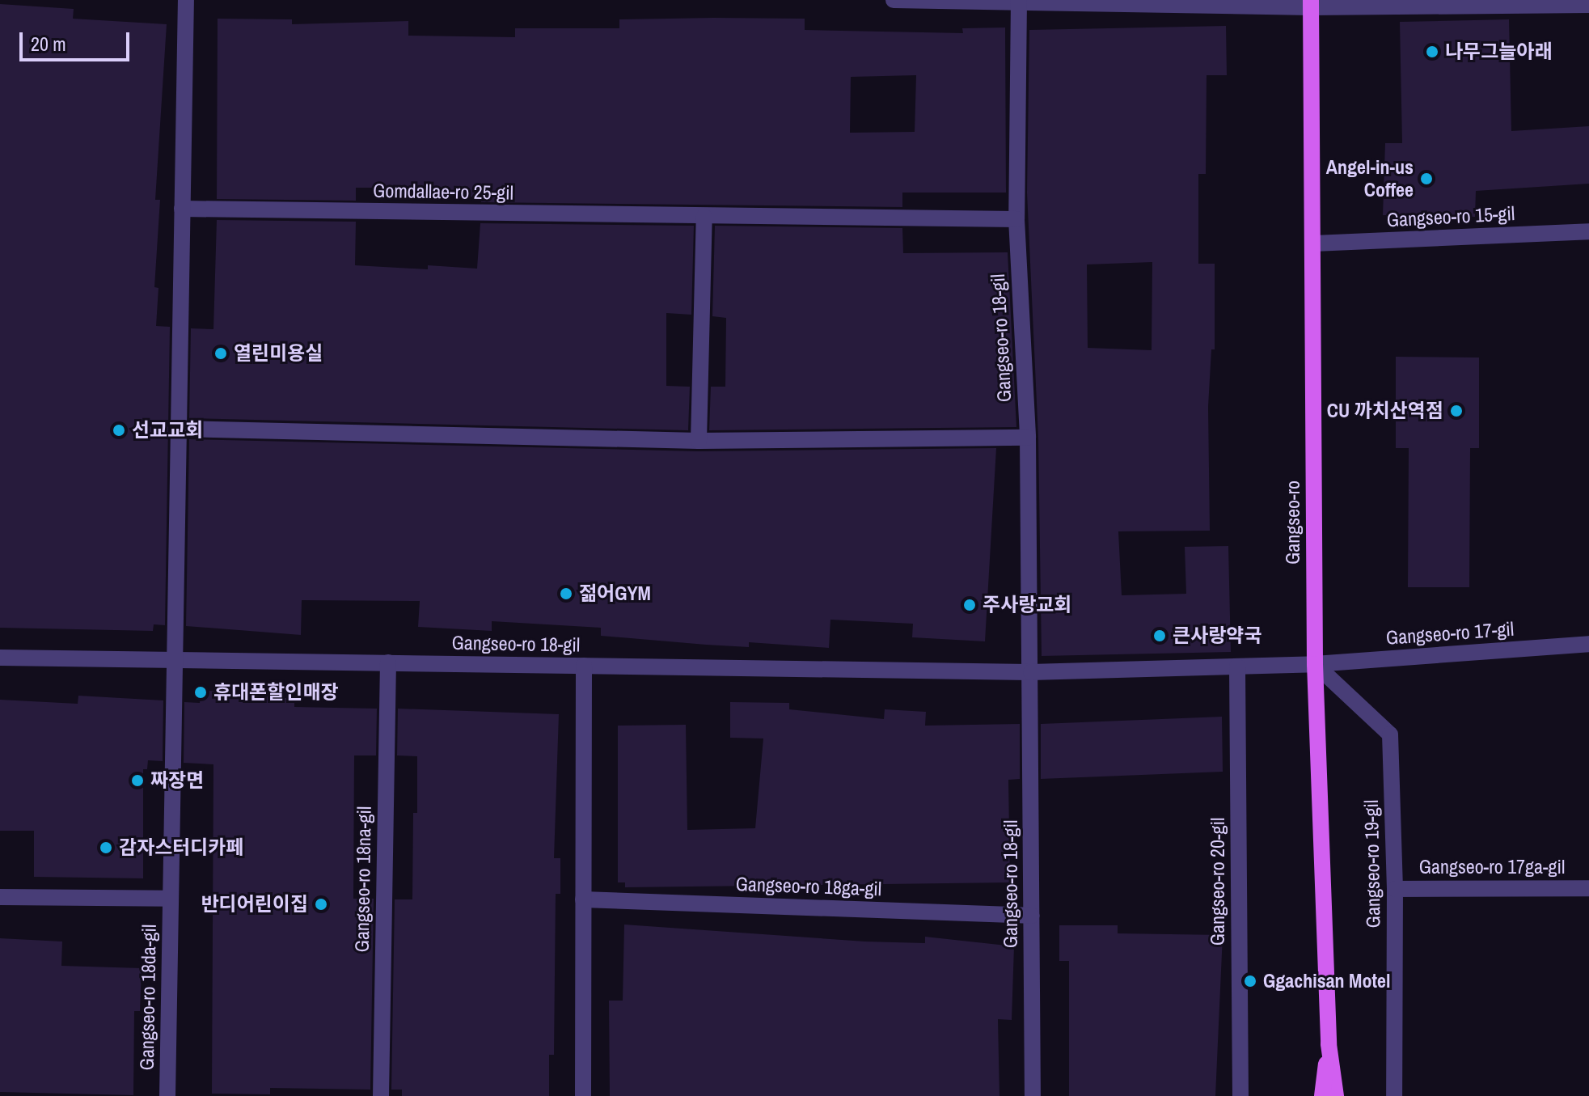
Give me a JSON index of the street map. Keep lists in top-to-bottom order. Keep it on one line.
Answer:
{"streets":{"main road":["Gangseo-ro"],"street":["Gomdallae-ro 25-gil","Gangseo-ro 15-gil","Gangseo-ro 18-gil","Gangseo-ro 17-gil","Gangseo-ro 19-gil","Gangseo-ro 17ga-gil","Gangseo-ro 18na-gil","Gangseo-ro 20-gil","Gangseo-ro 18ga-gil","Gangseo-ro 18da-gil"]},"crossings":[["Gomdallae-ro 25-gil","Gangseo-ro 18-gil"],["Gangseo-ro 15-gil","Gangseo-ro"],["Gangseo-ro 18-gil","Gangseo-ro"],["Gangseo-ro 18-gil","Gangseo-ro 17-gil"],["Gangseo-ro 18-gil","Gangseo-ro 19-gil"],["Gangseo-ro 18-gil","Gangseo-ro 18na-gil"],["Gangseo-ro 18-gil","Gangseo-ro 20-gil"],["Gangseo-ro 18-gil","Gangseo-ro 18ga-gil"],["Gangseo-ro 18-gil","Gangseo-ro 18da-gil"],["Gangseo-ro","Gangseo-ro 17-gil"],["Gangseo-ro","Gangseo-ro 19-gil"],["Gangseo-ro 17-gil","Gangseo-ro 19-gil"],["Gangseo-ro 19-gil","Gangseo-ro 17ga-gil"]],"places":["나무그늘아래","Angel-in-us Coffee","열린미용실","CU 까치산역점","선교교회","젊어GYM","주사랑교회","큰사랑약국","휴대폰할인매장","짜장면","감자스터디카페","반디어린이집","Ggachisan Motel"],"scale_bar":"20 m"}
